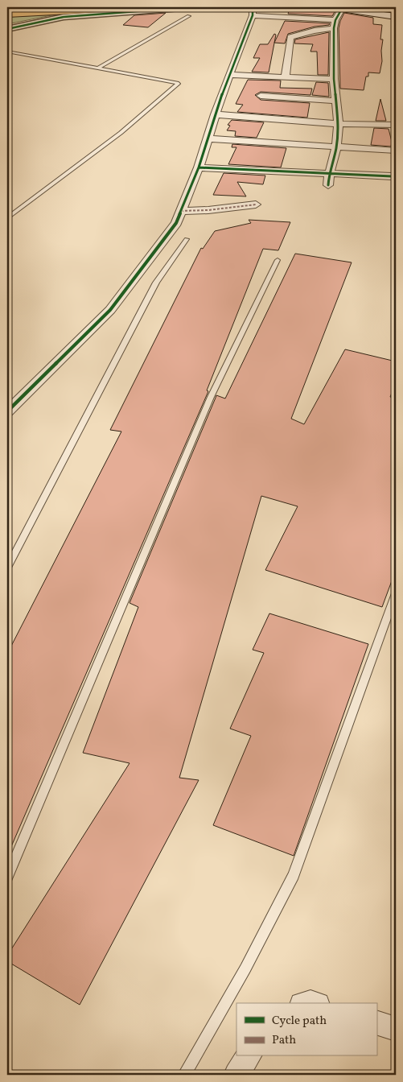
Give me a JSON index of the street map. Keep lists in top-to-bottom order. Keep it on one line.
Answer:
{"legend":["Cycle path","Path"]}
